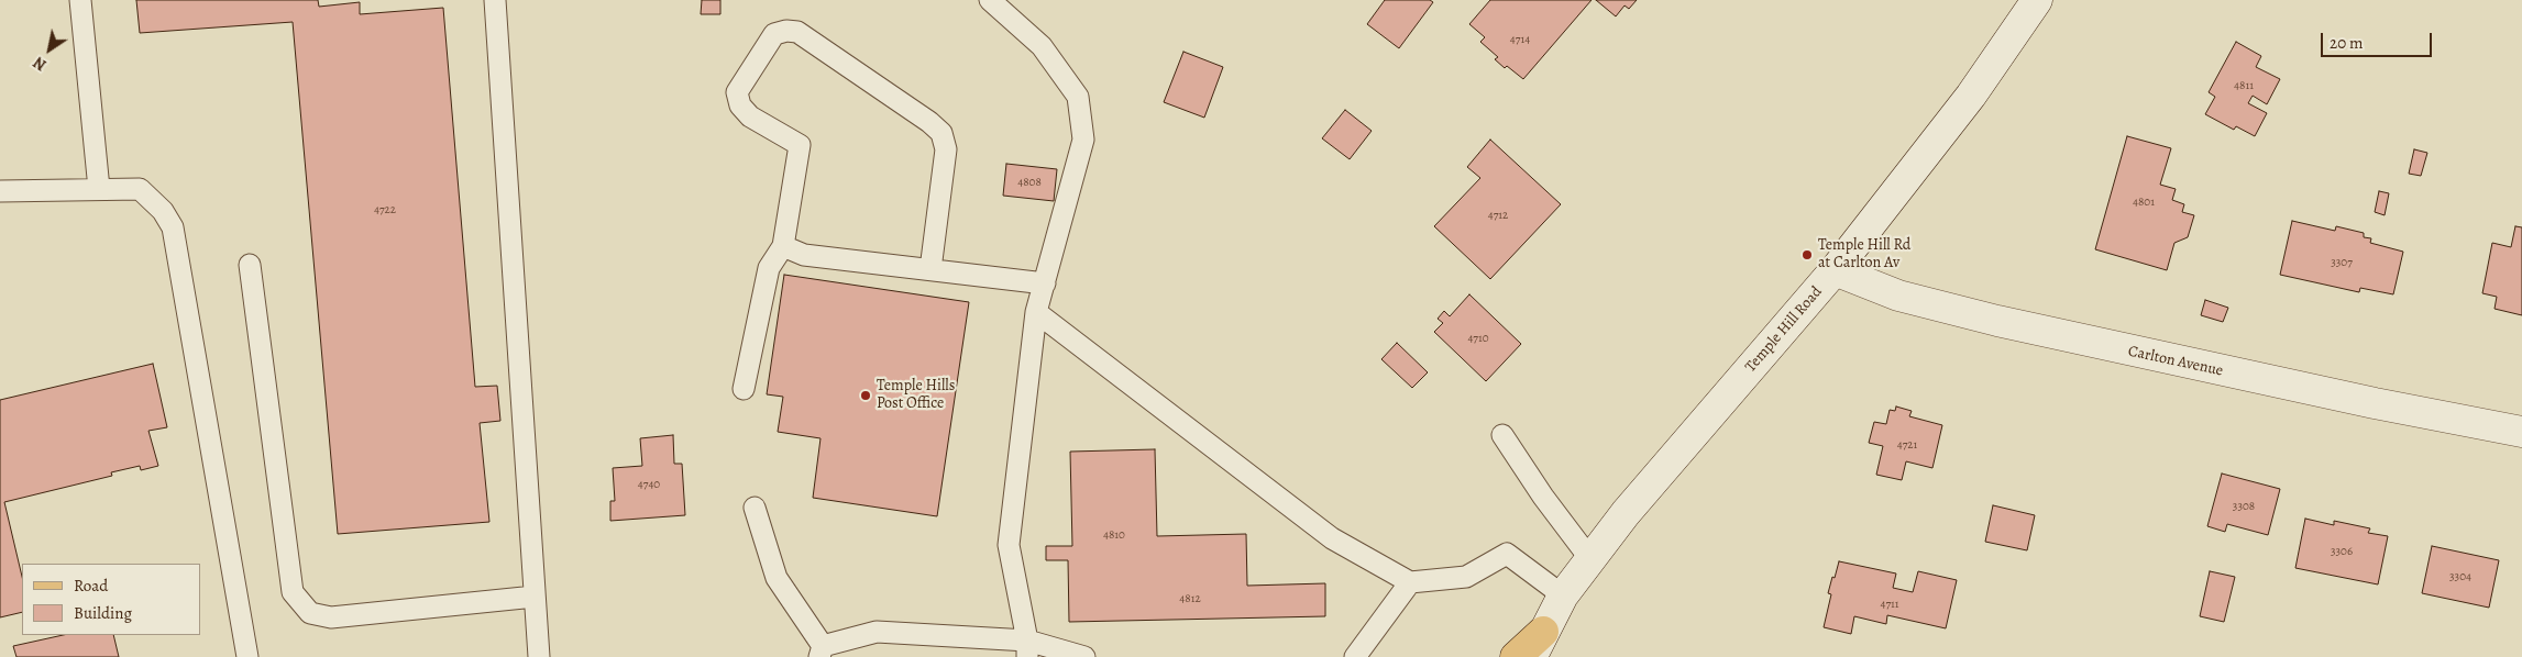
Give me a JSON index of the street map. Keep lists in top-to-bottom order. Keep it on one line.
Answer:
{"streets":{"main road":["Temple Hill Road","Carlton Avenue"]},"crossings":[["Temple Hill Road","Carlton Avenue"]],"places":["Temple Hill Rd at Carlton Av","Temple Hills Post Office"],"house_numbers":["4714","4811","4808","4801","4722","4712","3307","4710","4721","4740","3308","4810","3306","3304","4812","4711"],"legend":["Road","Building"],"scale_bar":"20 m","north":"bottom left"}
